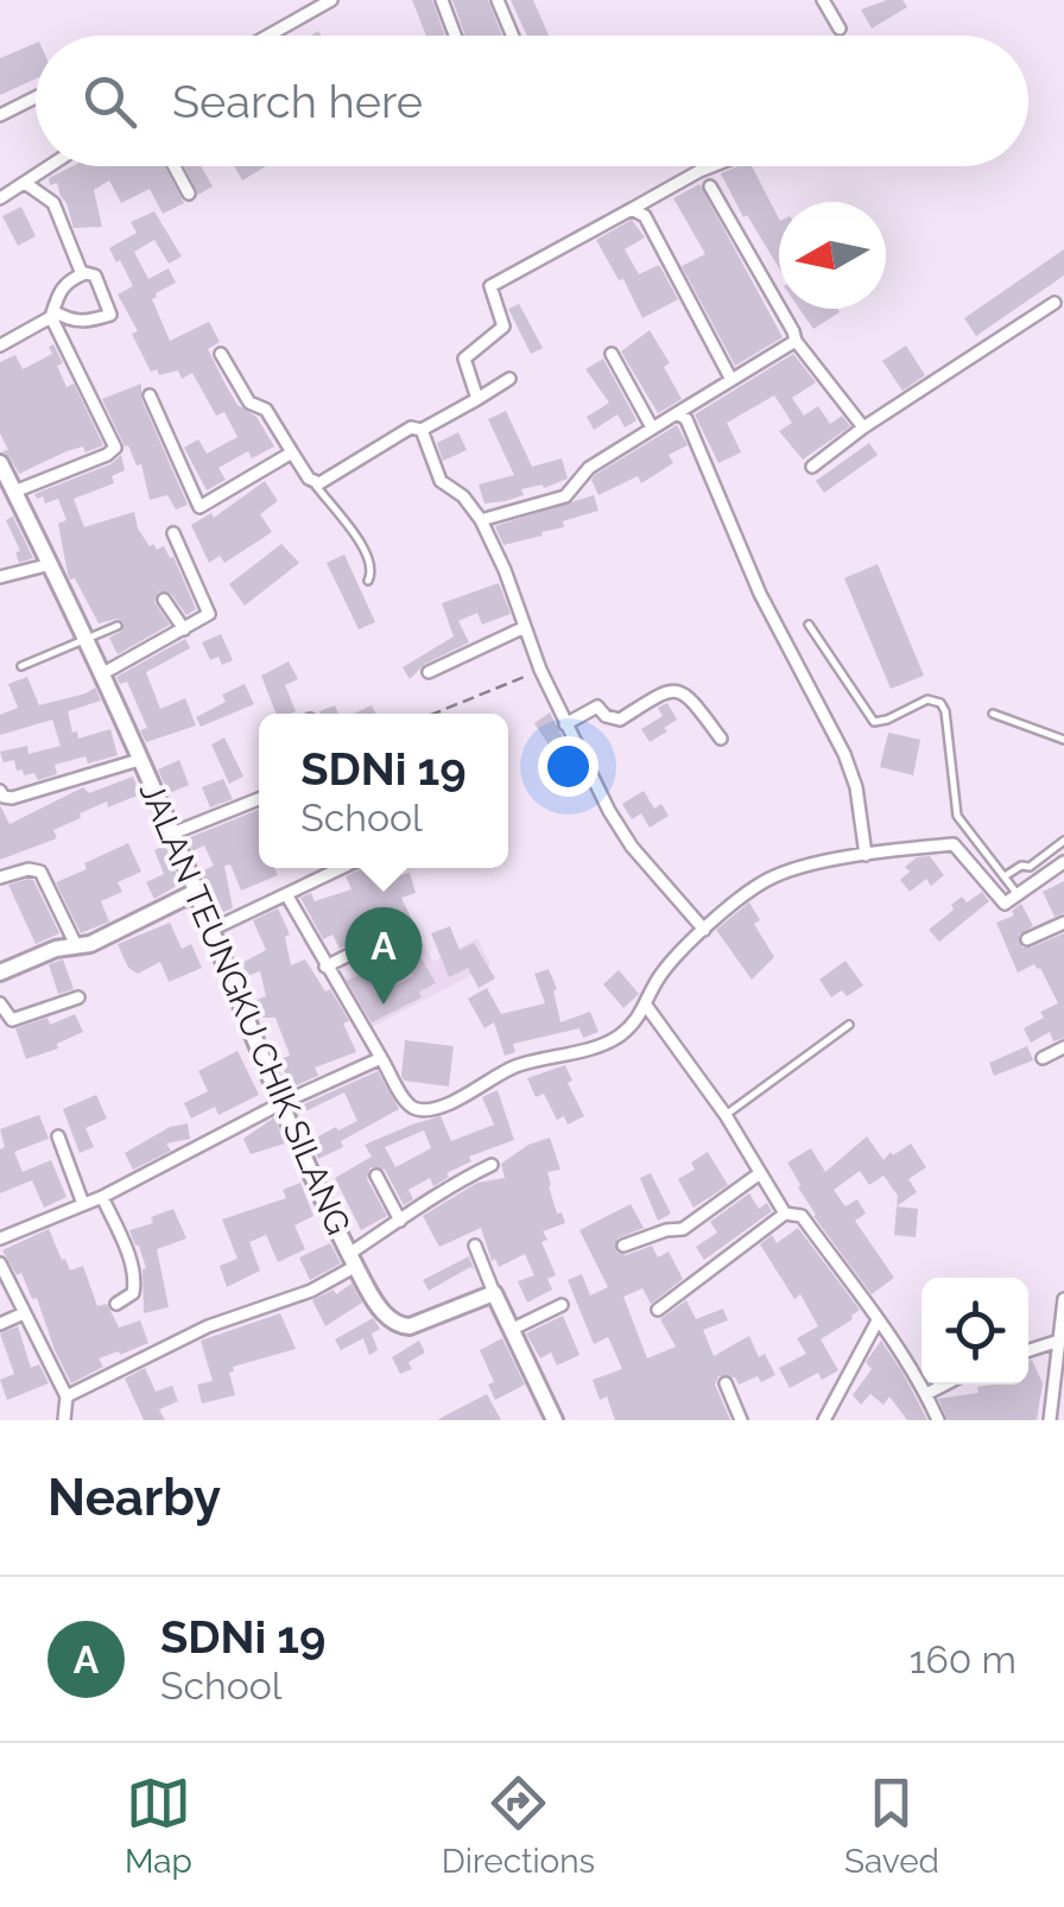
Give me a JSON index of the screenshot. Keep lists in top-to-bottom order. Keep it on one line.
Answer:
{"streets":{"street":["JALAN TEUNGKU CHIK SILANG"]},"north":"left","page":{"search":"Search here","popup":["SDNi 19","School"],"pins":"A","heading":"Nearby","list":[{"mark":"A","name":"SDNi 19","note":"School","value":"160 m"}],"nav":["Map","Directions","Saved"]}}
